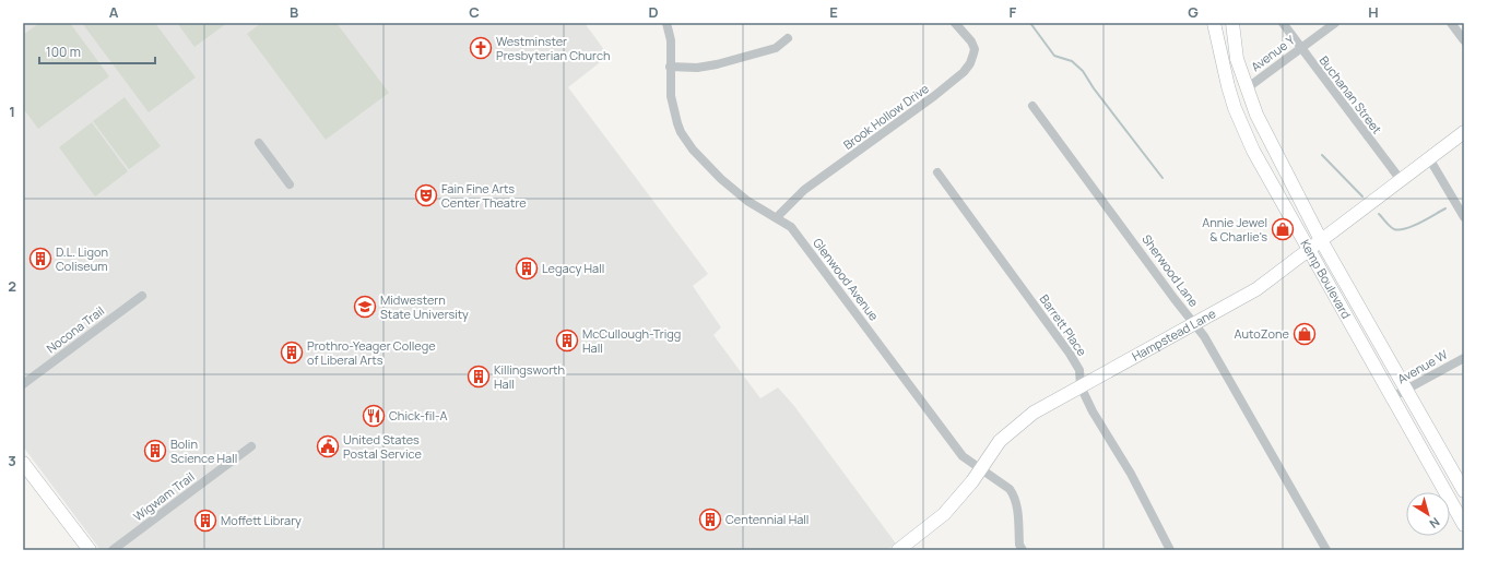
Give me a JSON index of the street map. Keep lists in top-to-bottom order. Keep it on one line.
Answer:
{"streets":{"main road":["Kemp Boulevard","Hampstead Lane"],"street":["Avenue Y","Buchanan Street","Brook Hollow Drive","Sherwood Lane","Glenwood Avenue","Barrett Place","Nocona Trail","Avenue W","Wigwam Trail"]},"crossings":[["Avenue Y","Buchanan Street"],["Avenue Y","Kemp Boulevard"],["Buchanan Street","Hampstead Lane"],["Brook Hollow Drive","Glenwood Avenue"],["Sherwood Lane","Hampstead Lane"],["Glenwood Avenue","Hampstead Lane"],["Kemp Boulevard","Hampstead Lane"],["Kemp Boulevard","Avenue W"],["Barrett Place","Hampstead Lane"]],"places":{"church":["Westminster Presbyterian Church"],"theatre":["Fain Fine Arts Center Theatre"],"shop":["Annie Jewel & Charlie's","AutoZone"],"building":["D.L. Ligon Coliseum","Legacy Hall","McCullough-Trigg Hall","Prothro-Yeager College of Liberal Arts","Killingsworth Hall","Bolin Science Hall","Centennial Hall","Moffett Library"],"school or university":["Midwestern State University"],"restaurant":["Chick-fil-A"],"public building":["United States Postal Service"]},"scale_bar":"100 m","north":"bottom right","grid":{"columns":["A","B","C","D","E","F","G","H"],"rows":["1","2","3"]}}
